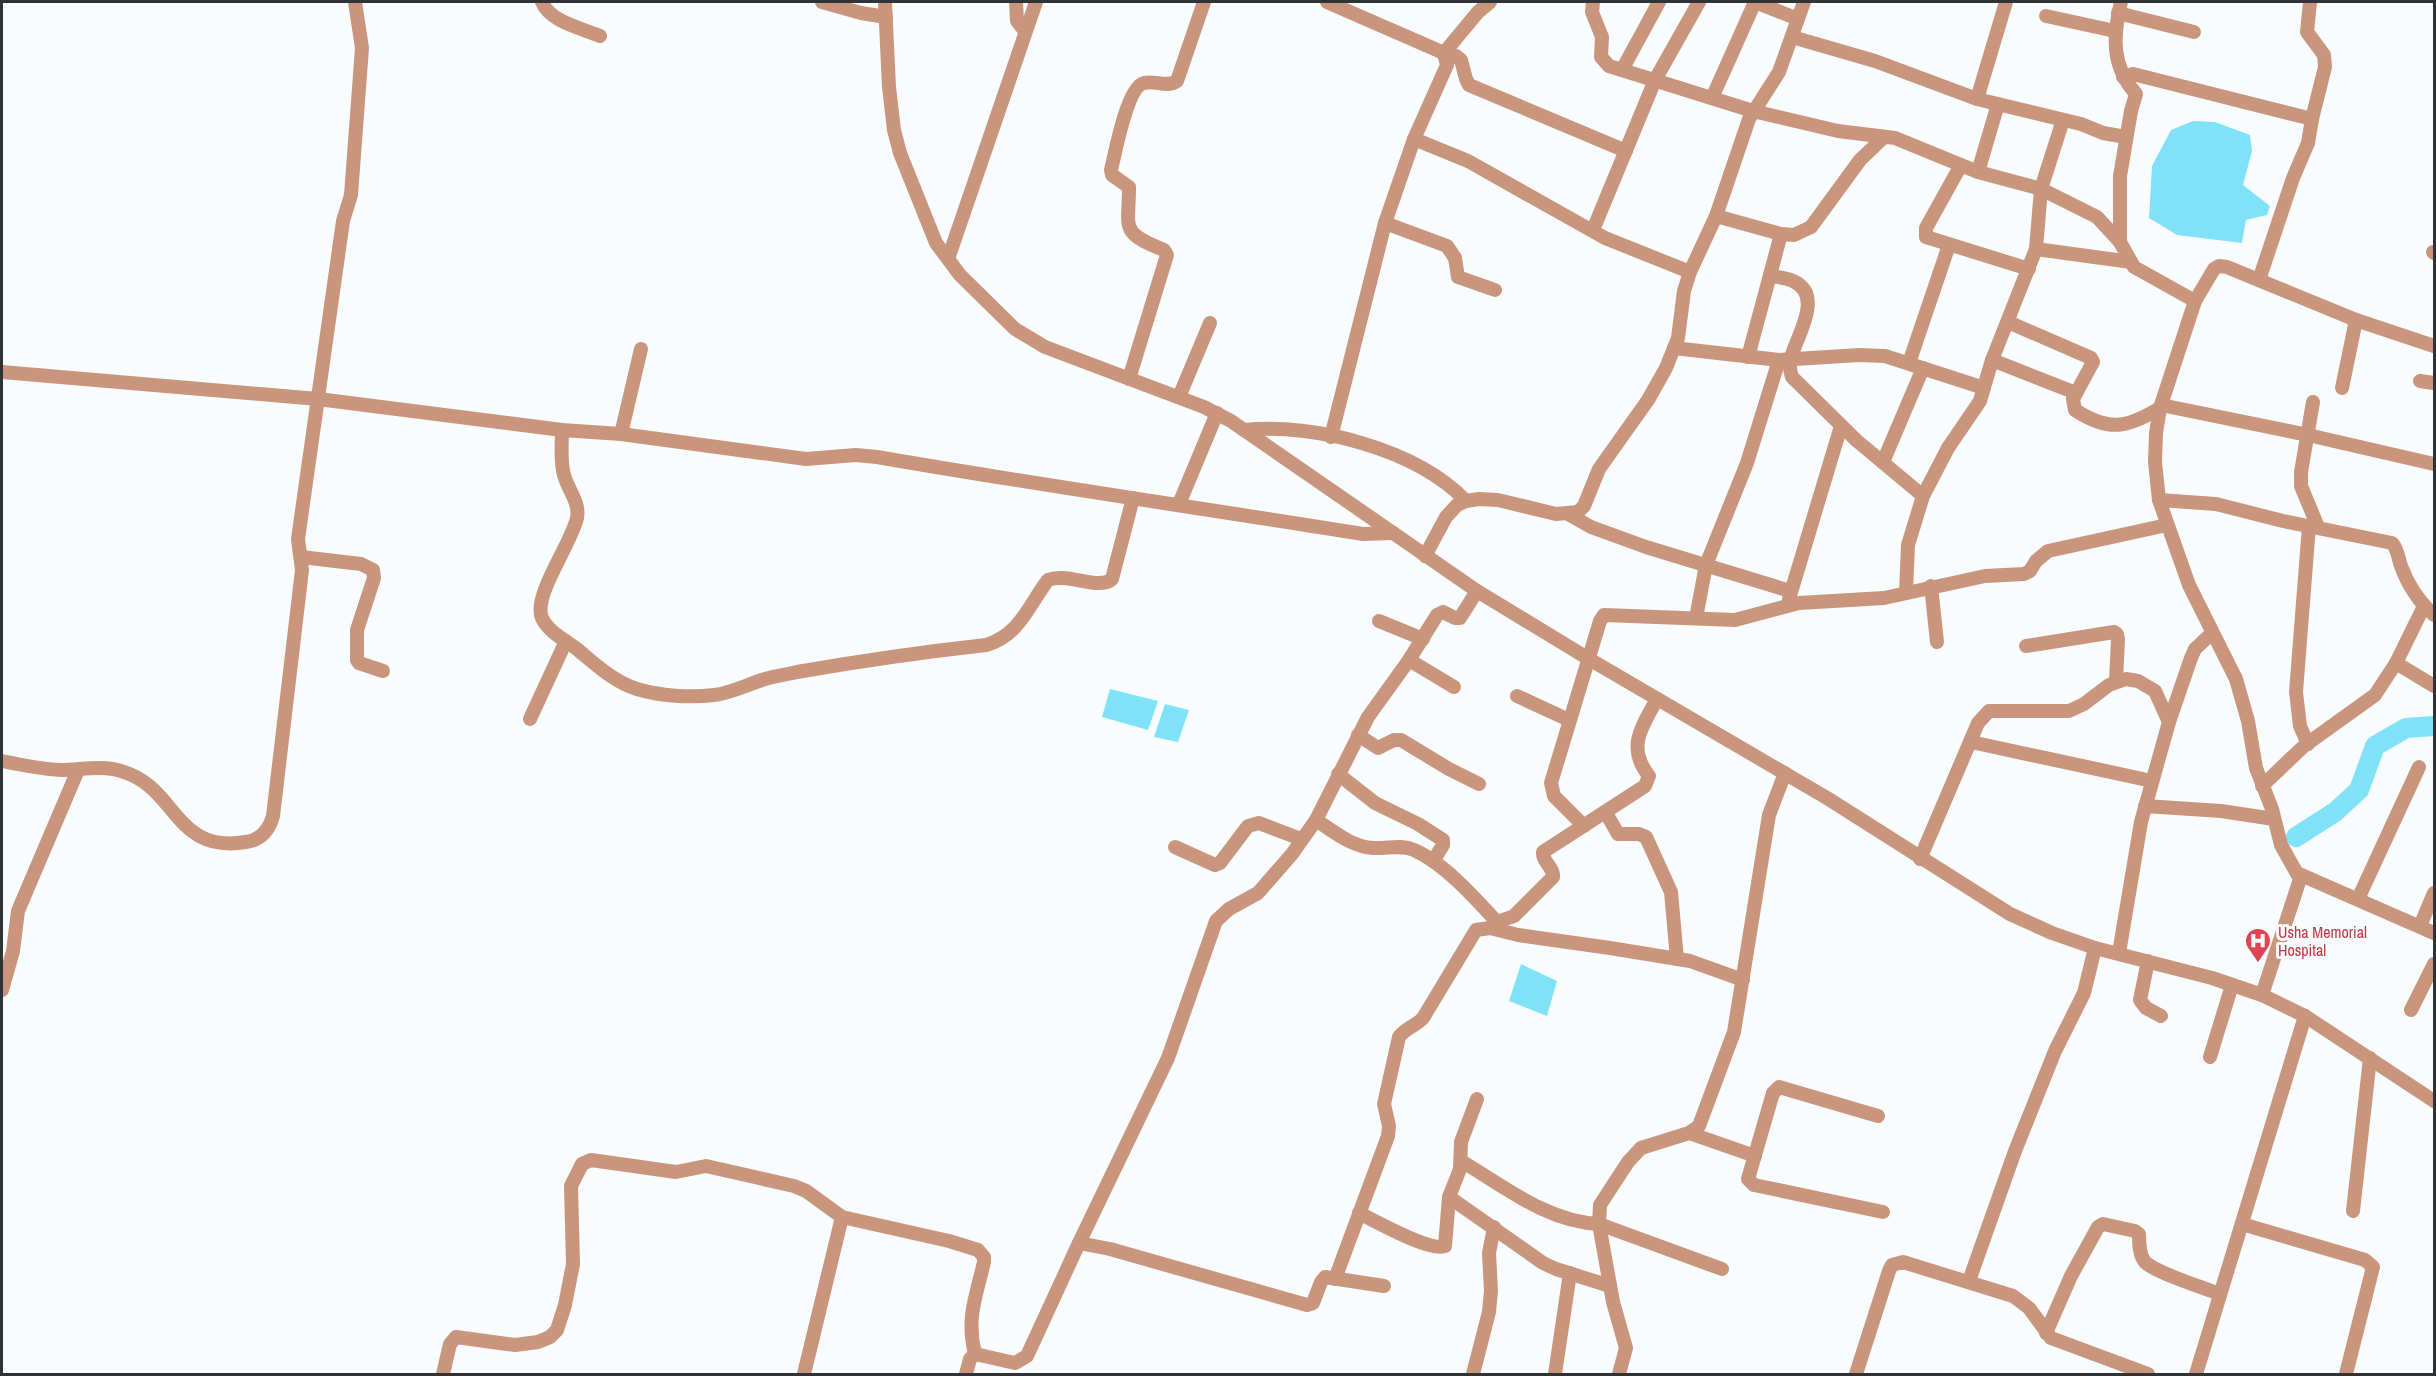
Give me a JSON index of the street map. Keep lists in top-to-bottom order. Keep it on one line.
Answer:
{"places":{"hospital":["Usha Memorial Hospital"]}}
